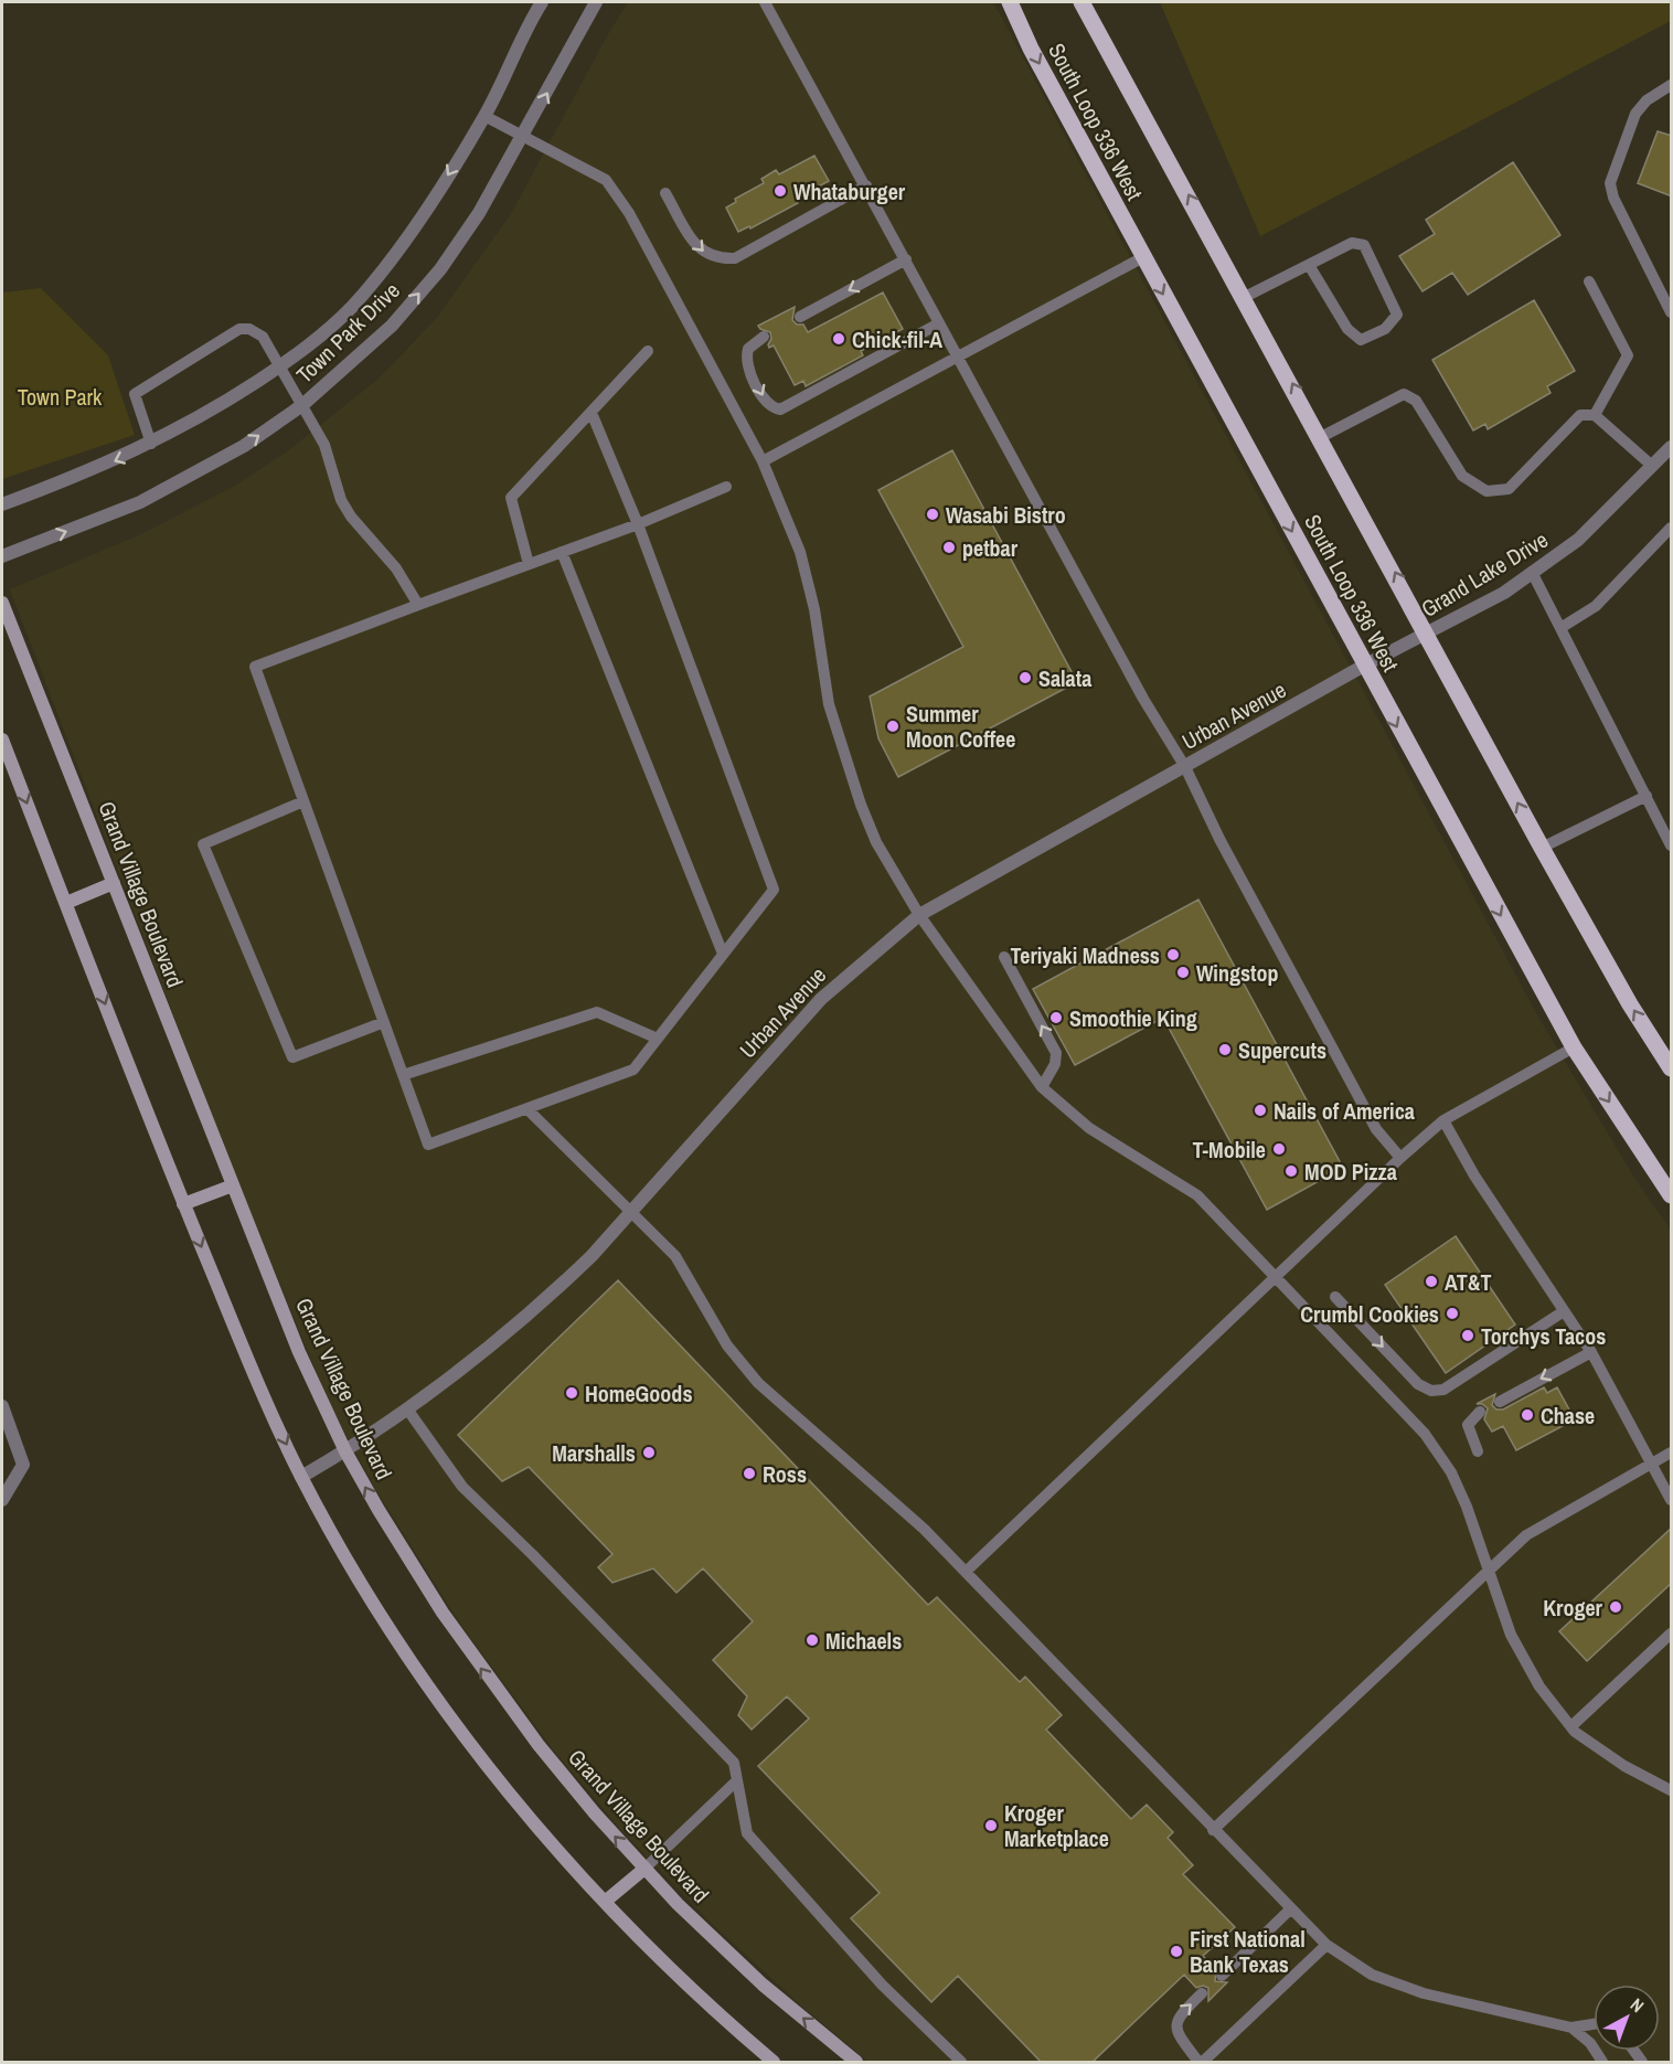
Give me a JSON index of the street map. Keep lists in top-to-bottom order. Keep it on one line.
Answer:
{"streets":{"main road":["South Loop 336 West"],"street":["Town Park Drive","Grand Lake Drive","Urban Avenue","Grand Village Boulevard"]},"crossings":[["South Loop 336 West","Grand Lake Drive"],["South Loop 336 West","Urban Avenue"],["Grand Lake Drive","Urban Avenue"],["Urban Avenue","Grand Village Boulevard"]],"parks":["Town Park"],"places":["Whataburger","Chick-fil-A","Wasabi Bistro","petbar","Salata","Summer Moon Coffee","Teriyaki Madness","Wingstop","Smoothie King","Supercuts","Nails of America","T-Mobile","MOD Pizza","AT&T","Crumbl Cookies","Torchys Tacos","HomeGoods","Chase","Marshalls","Ross","Kroger","Michaels","Kroger Marketplace","First National Bank Texas"],"north":"top right"}
